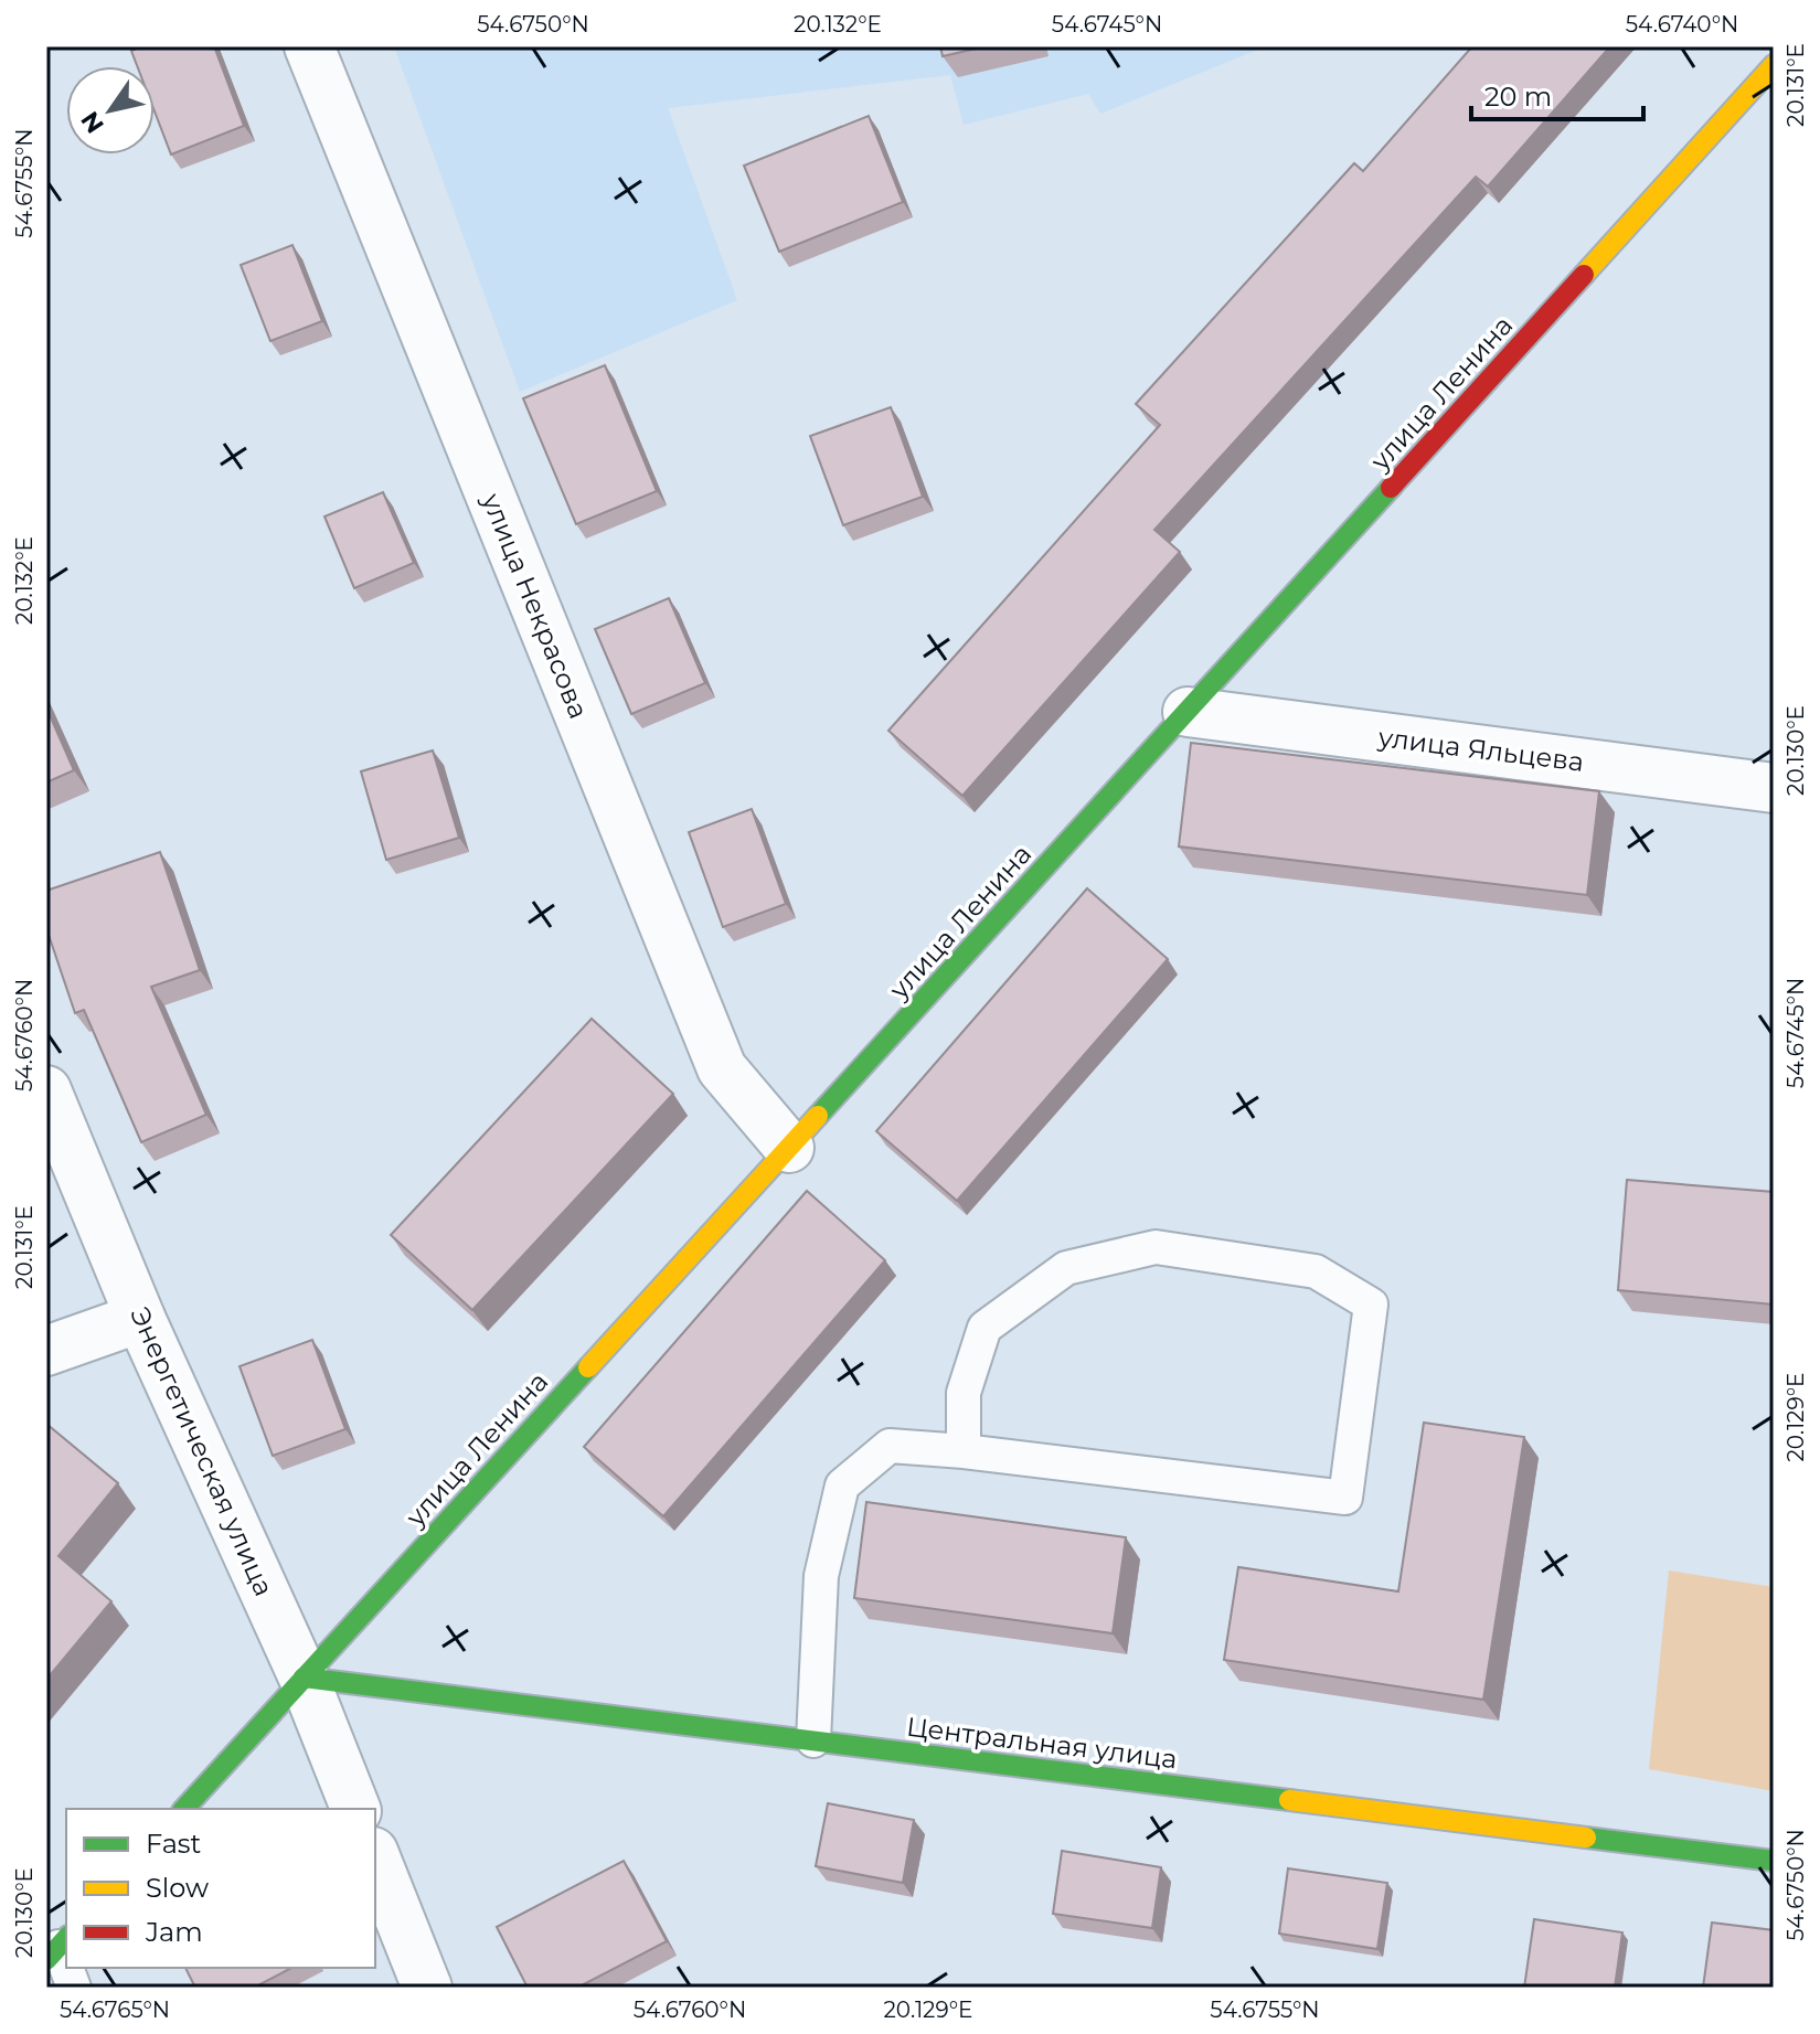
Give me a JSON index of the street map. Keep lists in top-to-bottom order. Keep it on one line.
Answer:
{"streets":{"street":["улица Ленина","улица Некрасова","улица Яльцева","Энергетическая улица","Центральная улица"]},"crossings":[["улица Ленина","улица Некрасова"],["улица Ленина","улица Яльцева"],["улица Ленина","Энергетическая улица"],["улица Ленина","Центральная улица"],["Энергетическая улица","Центральная улица"]],"legend":["Fast","Slow","Jam"],"scale_bar":"20 m","north":"bottom left","coordinates":["54.6750°N","20.132°E","54.6745°N","54.6740°N","20.131°E","54.6755°N","20.130°E","54.6760°N","20.129°E","54.6765°N"]}
